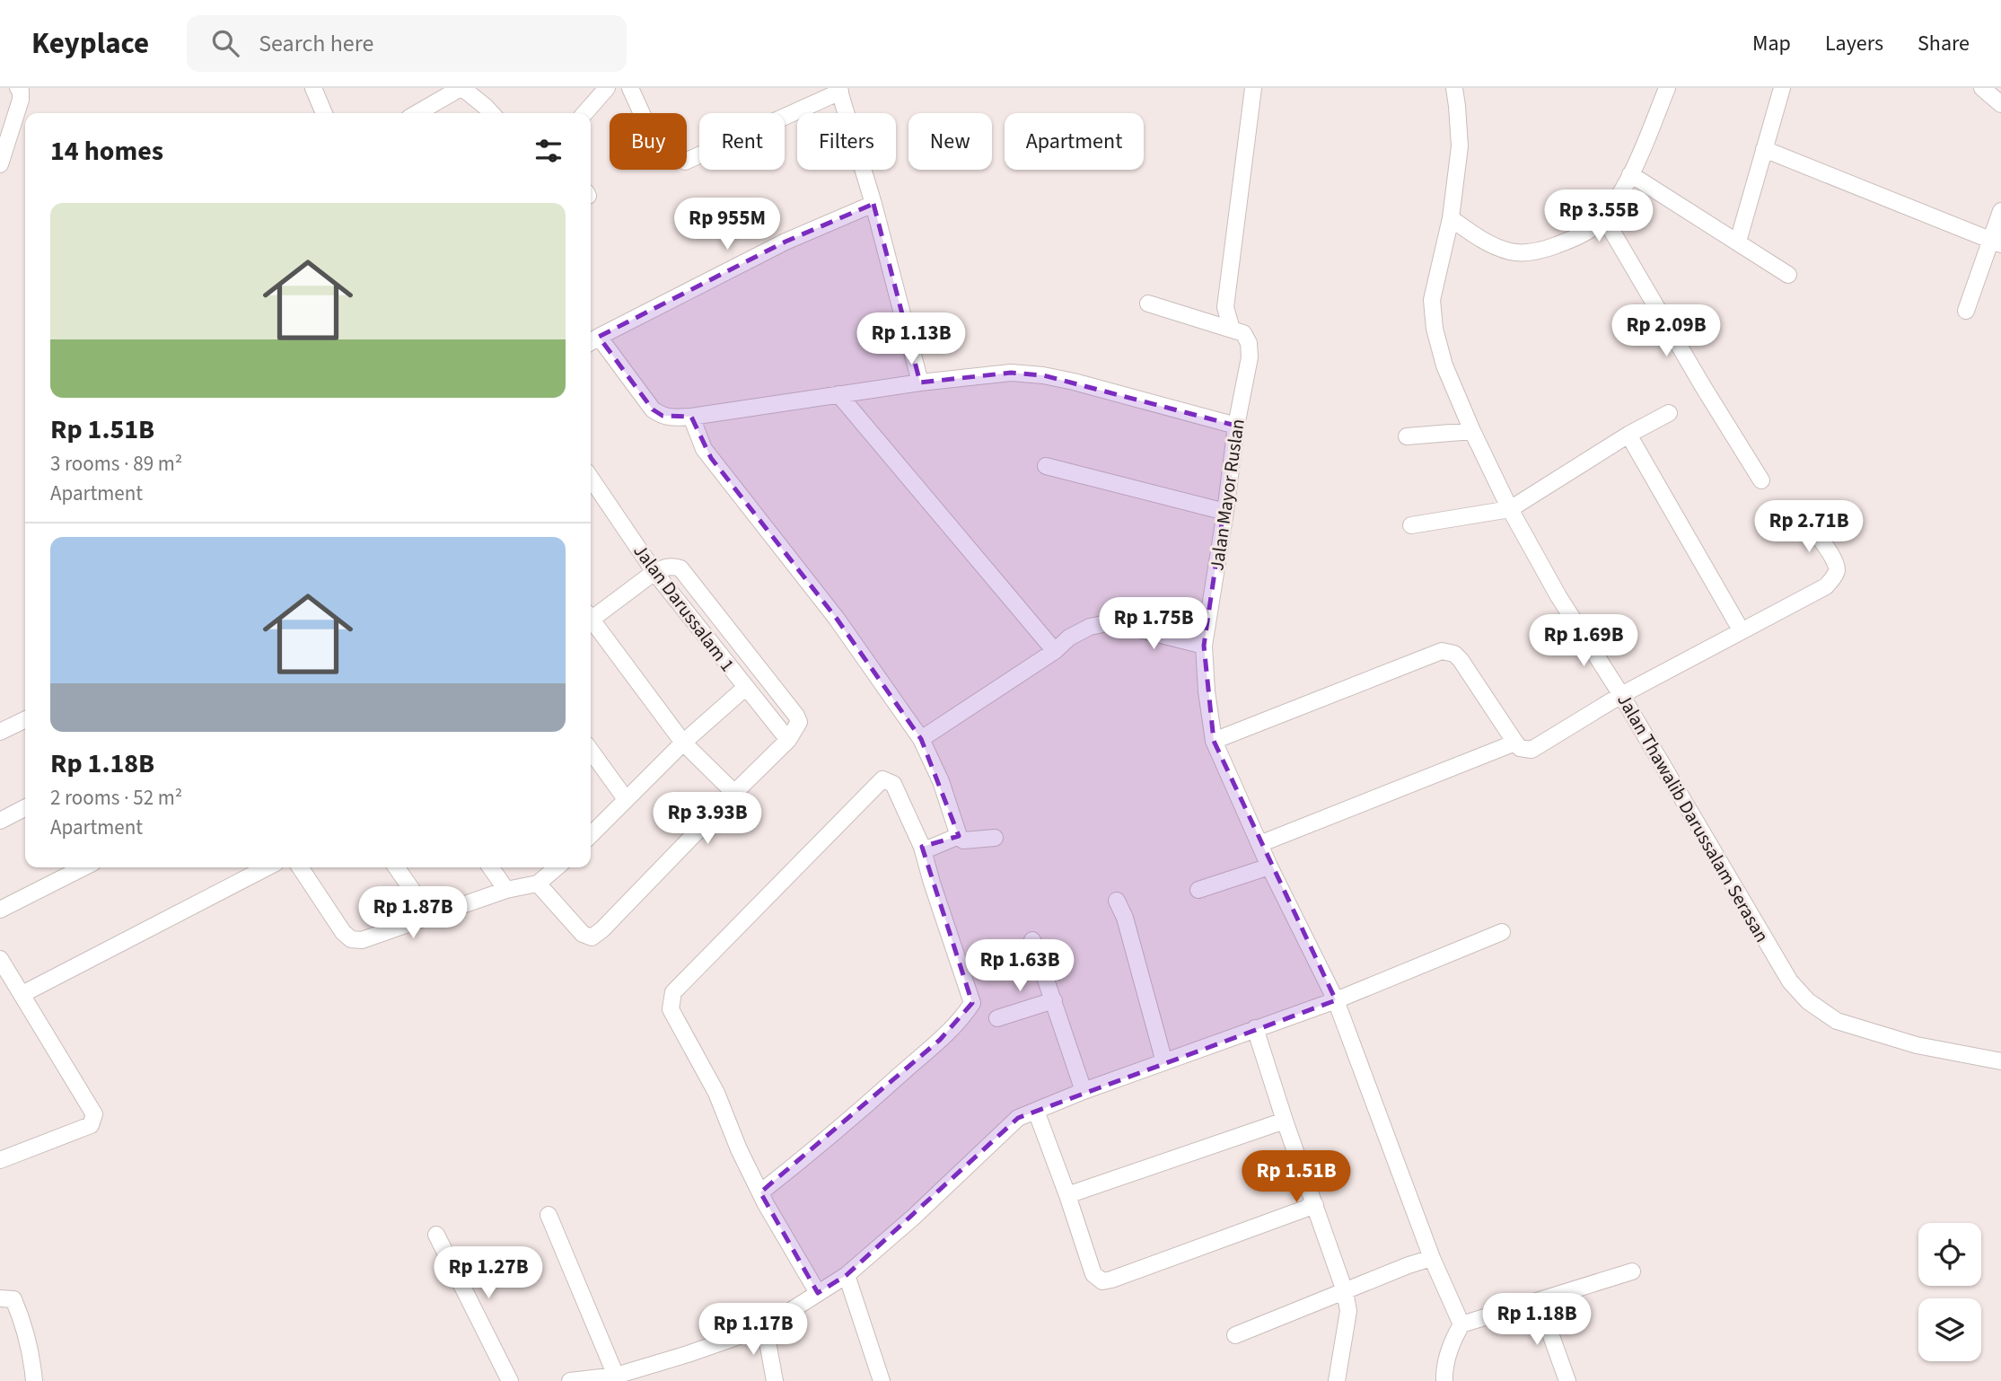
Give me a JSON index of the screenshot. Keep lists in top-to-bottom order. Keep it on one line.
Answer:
{"streets":{"street":["Jalan Mayor Ruslan","Jalan Darussalam 1","Jalan Thawalib Darussalam Serasan"]},"page":{"header":"Keyplace","search":"Search here","nav":["Map","Layers","Share"],"chip":["Buy","Rent","Filters","New","Apartment"],"heading":"14 homes","list":[{"name":"Rp 1.51B","note":"3 rooms · 89 m² · Apartment"},{"name":"Rp 1.18B","note":"2 rooms · 52 m² · Apartment"}],"price":["Rp 3.55B","Rp 955M","Rp 2.09B","Rp 1.13B","Rp 2.71B","Rp 1.75B","Rp 1.69B","Rp 3.93B","Rp 1.87B","Rp 1.63B","Rp 1.51B","Rp 1.27B","Rp 1.18B","Rp 1.17B"]}}
